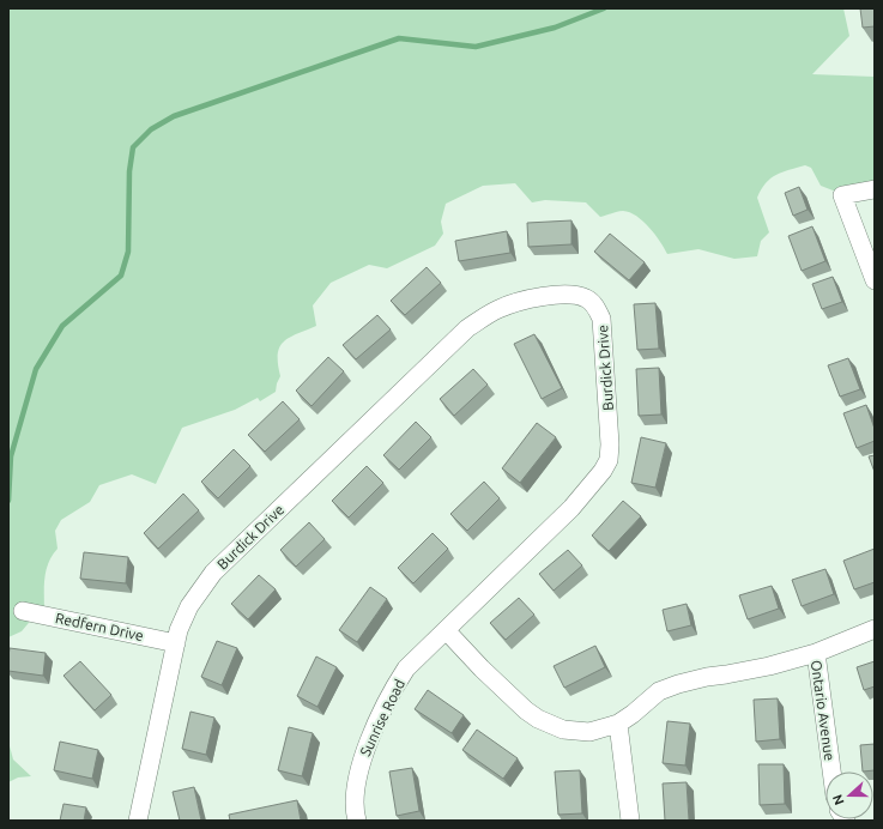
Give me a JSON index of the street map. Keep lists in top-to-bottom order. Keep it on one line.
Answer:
{"streets":{"street":["Burdick Drive","Redfern Drive","Ontario Avenue","Sunrise Road"]},"crossings":[["Burdick Drive","Redfern Drive"],["Burdick Drive","Sunrise Road"]],"north":"left"}
